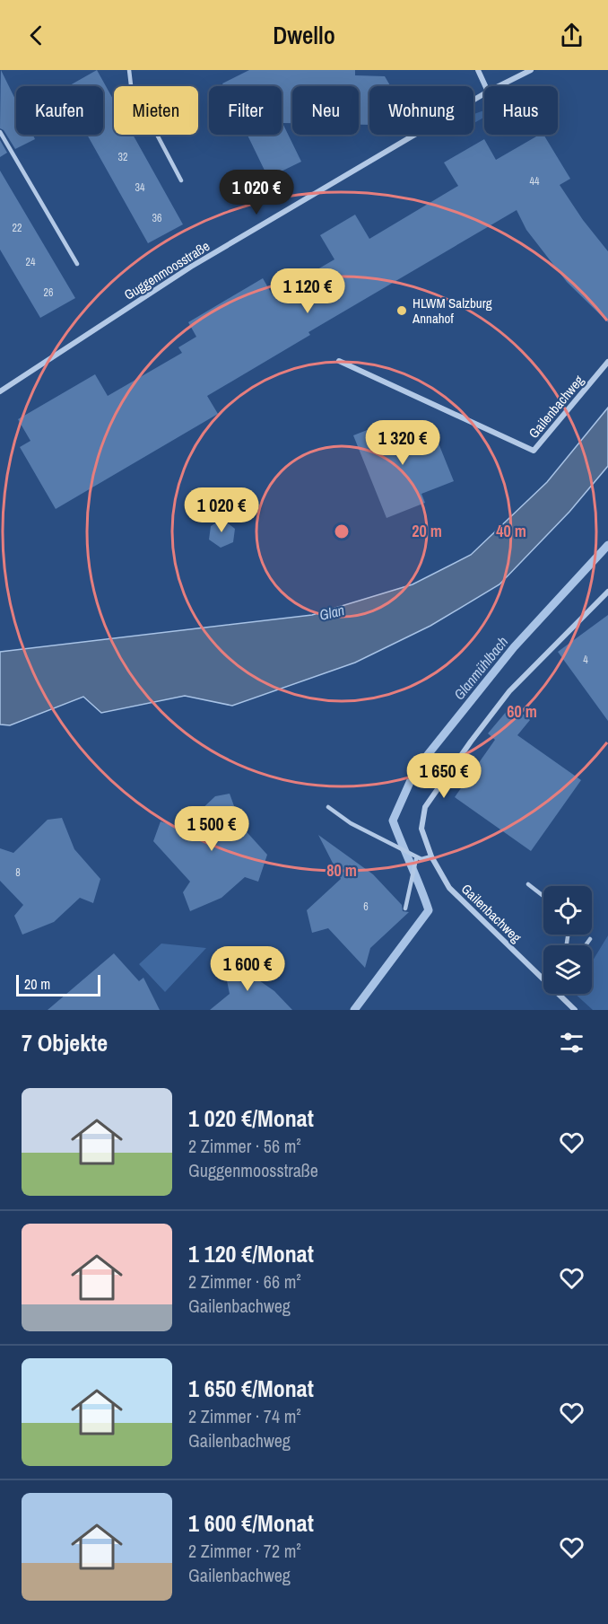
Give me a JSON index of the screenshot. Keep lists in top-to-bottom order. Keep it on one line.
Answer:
{"streets":{"street":["Guggenmoosstraße","Gailenbachweg"]},"water":["Glan","Glanmühlbach"],"places":["HLWM Salzburg Annahof"],"house_numbers":["32","44","34","36","22","24","26","4","8","6"],"scale_bar":"20 m","page":{"header":"Dwello","chip":["Kaufen","Mieten","Filter","Neu","Wohnung","Haus"],"price":["1 020 €","1 120 €","1 320 €","1 020 €","1 650 €","1 500 €","1 600 €"],"scale":"20 m","heading":"7 Objekte","list":[{"name":"1 020 €/Monat","note":"2 Zimmer · 56 m² · Guggenmoosstraße"},{"name":"1 120 €/Monat","note":"2 Zimmer · 66 m² · Gailenbachweg"},{"name":"1 650 €/Monat","note":"2 Zimmer · 74 m² · Gailenbachweg"},{"name":"1 600 €/Monat","note":"2 Zimmer · 72 m² · Gailenbachweg"}]},"rings":["20 m","40 m","60 m","80 m"]}
